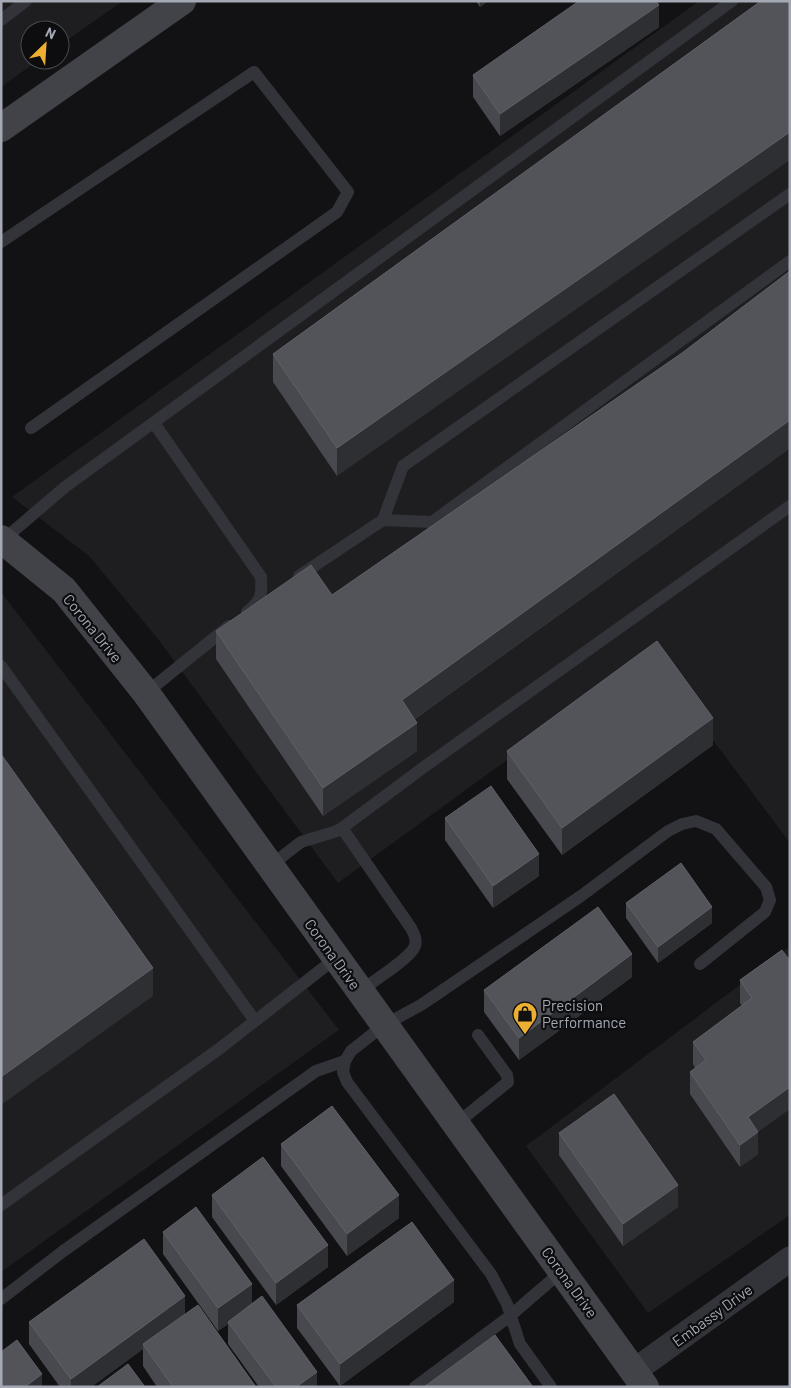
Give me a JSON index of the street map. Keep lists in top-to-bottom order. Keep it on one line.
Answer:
{"streets":{"street":["Corona Drive","Embassy Drive"]},"crossings":[["Corona Drive","Embassy Drive"]],"places":{"shop":["Precision Performance"]},"north":"top right"}
